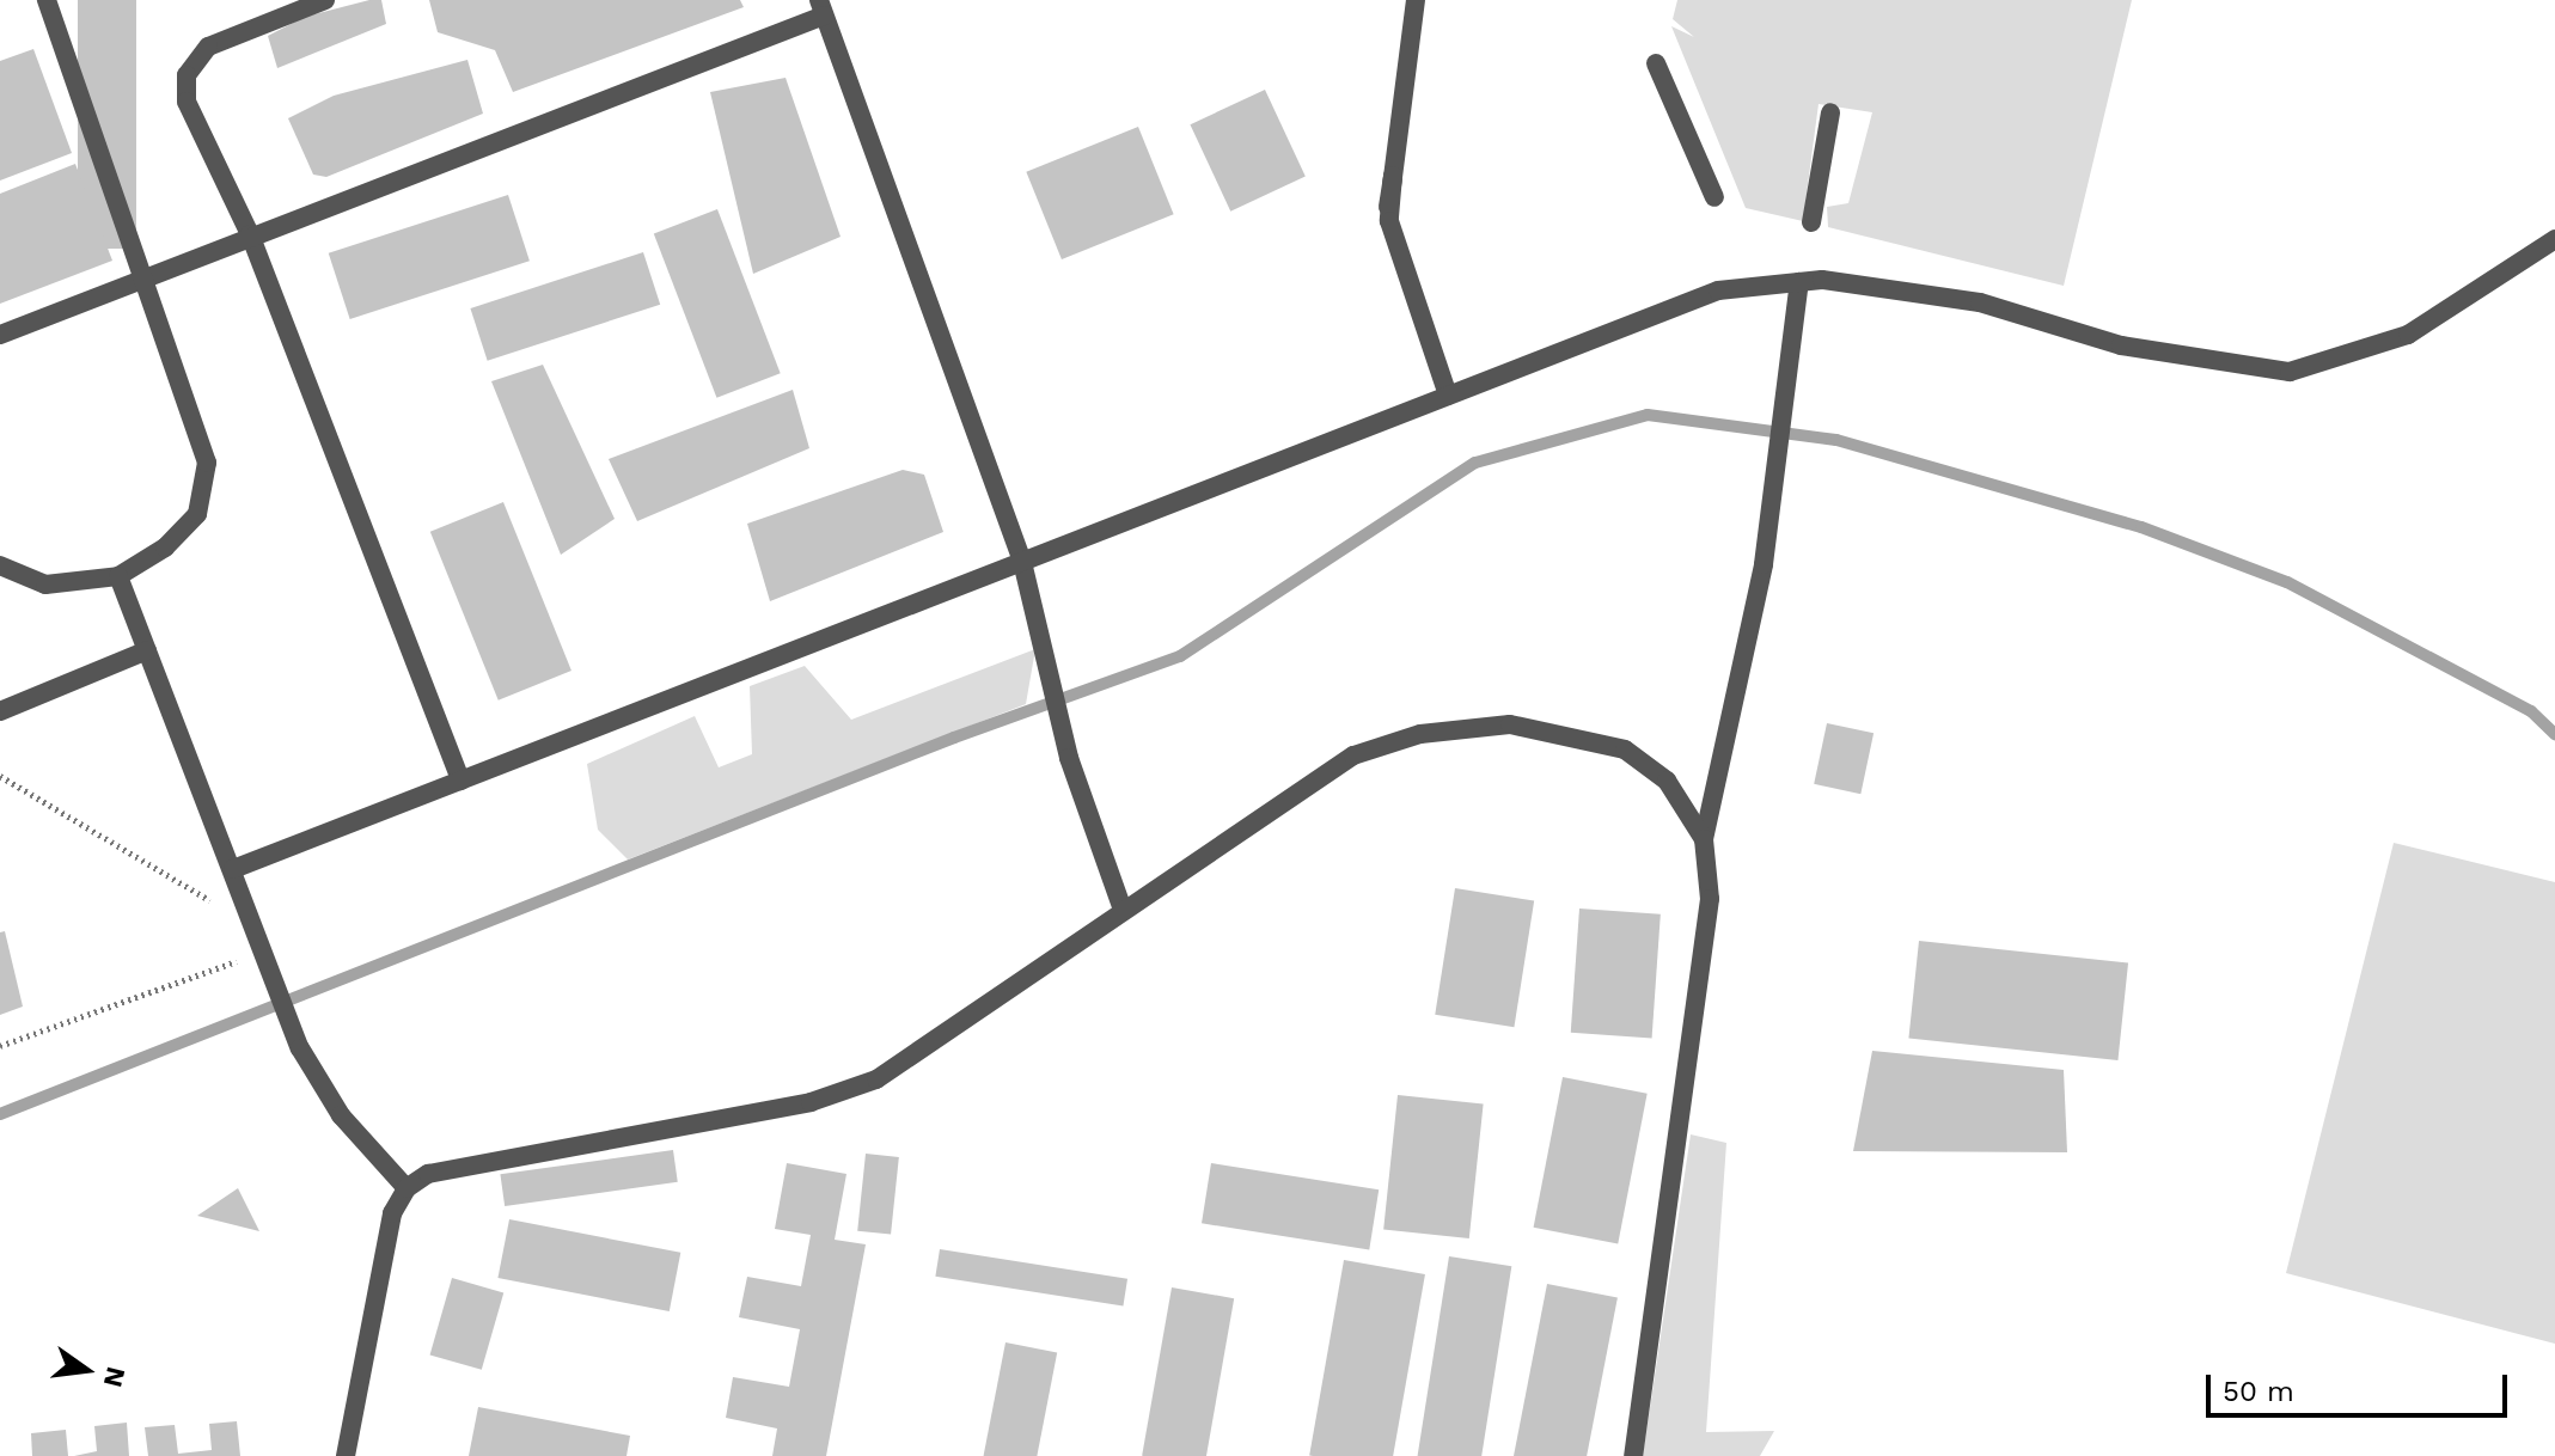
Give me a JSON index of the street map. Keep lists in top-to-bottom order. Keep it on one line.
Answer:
{"scale_bar":"50 m","north":"right"}
